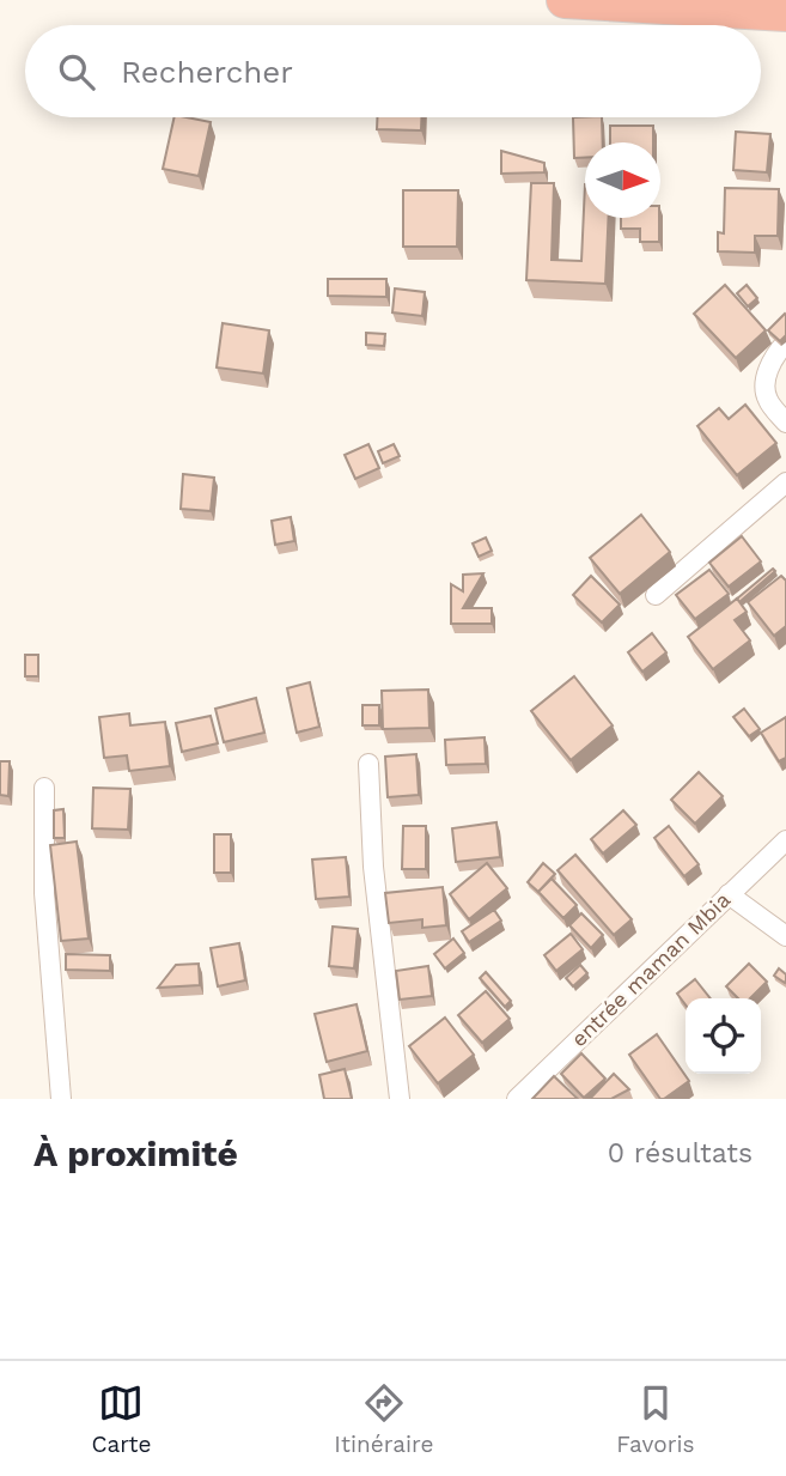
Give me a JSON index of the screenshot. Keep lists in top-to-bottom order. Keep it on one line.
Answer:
{"streets":{"street":["entrée maman Mbia"]},"north":"right","page":{"search":"Rechercher","heading":["À proximité","0 résultats"],"nav":["Carte","Itinéraire","Favoris"]}}
